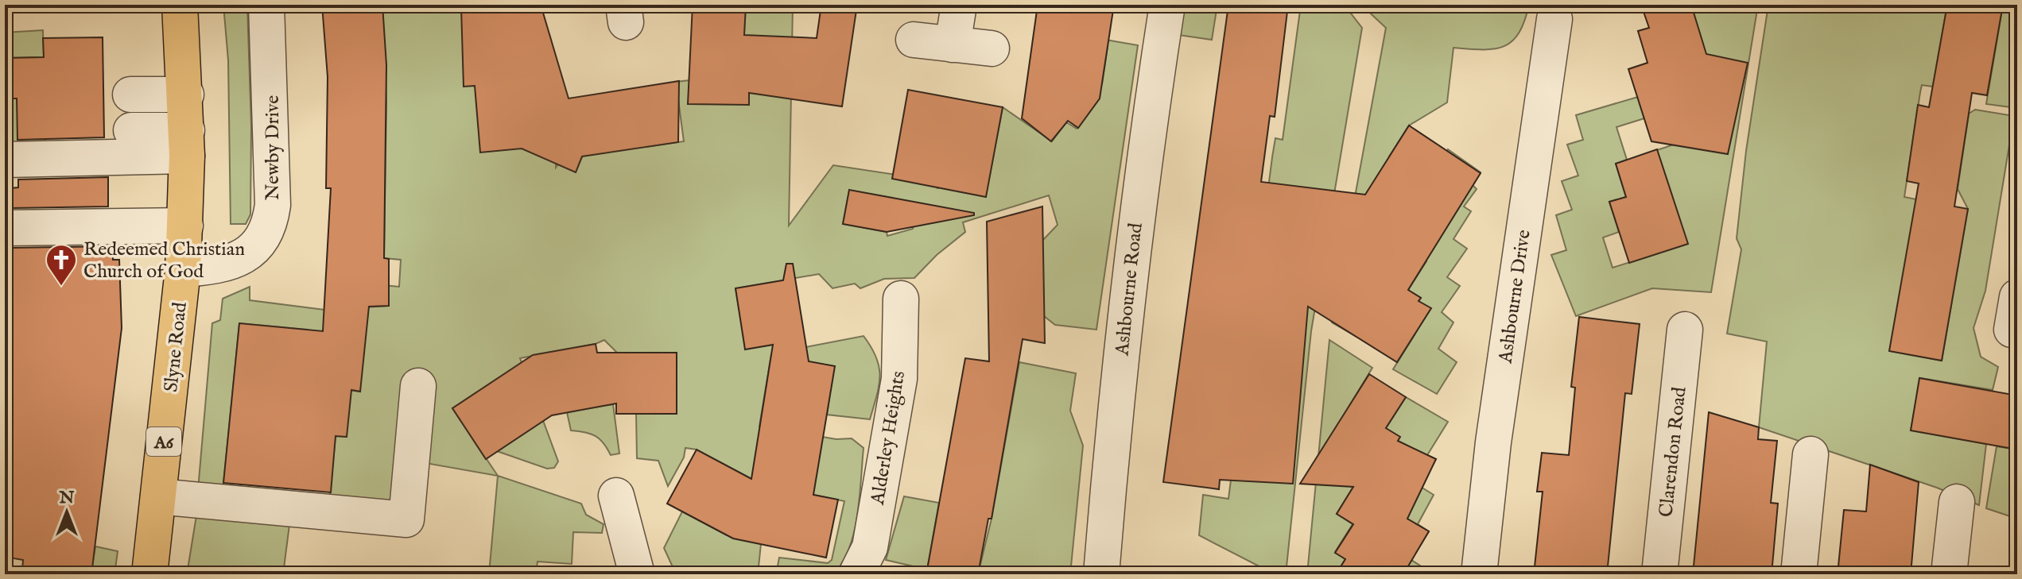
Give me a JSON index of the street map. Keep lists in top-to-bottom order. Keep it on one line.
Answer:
{"streets":{"main road":["Slyne Road","A6"],"street":["Newby Drive","Ashbourne Road","Ashbourne Drive","Alderley Heights","Clarendon Road"]},"crossings":[["Newby Drive","Slyne Road"]],"places":{"church":["Redeemed Christian Church of God"]},"north":"top"}
